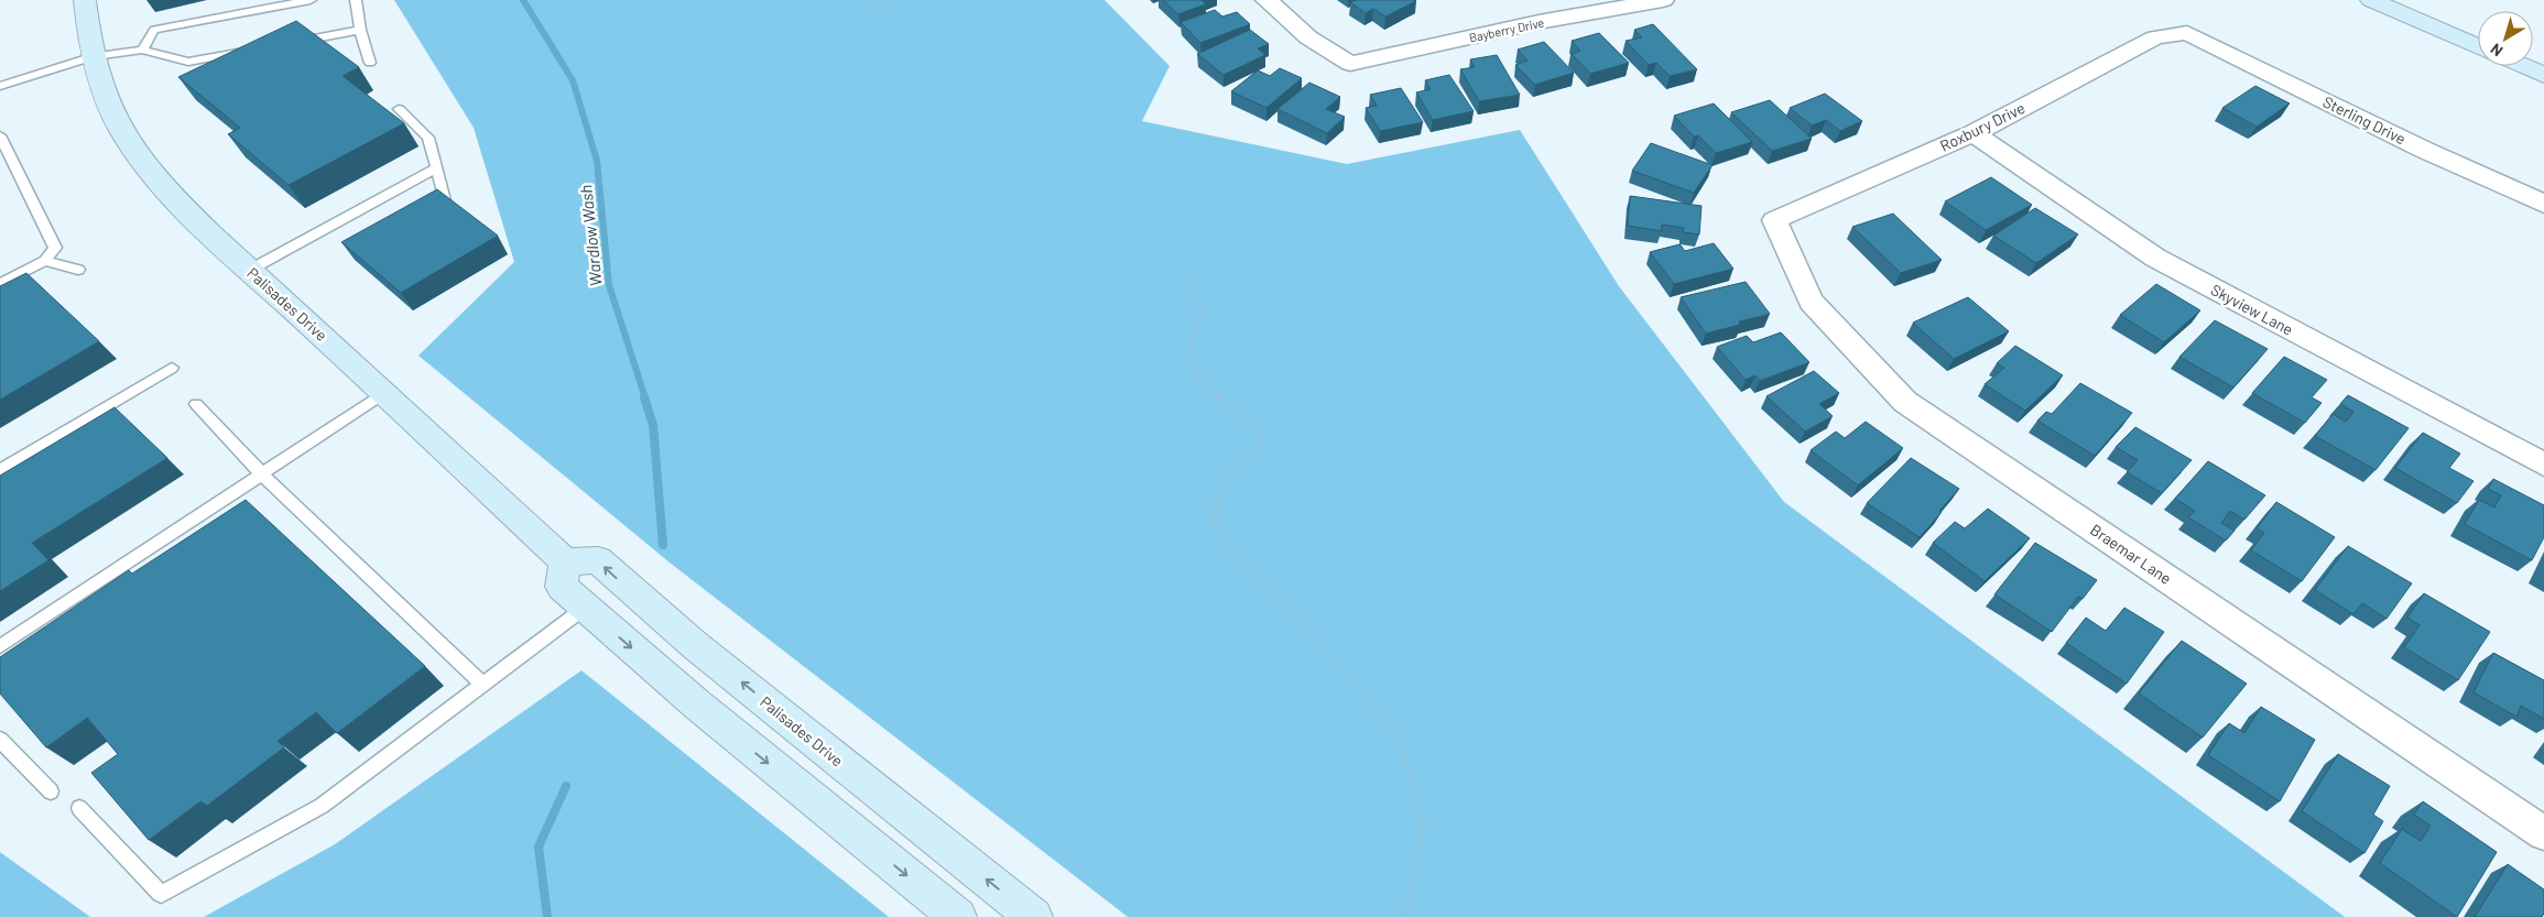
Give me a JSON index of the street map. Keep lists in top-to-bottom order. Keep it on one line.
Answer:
{"streets":{"street":["Bayberry Drive","Sterling Drive","Roxbury Drive","Palisades Drive","Skyview Lane","Braemar Lane"]},"crossings":[["Sterling Drive","Roxbury Drive"],["Roxbury Drive","Skyview Lane"],["Roxbury Drive","Braemar Lane"]],"water":["Wardlow Wash"],"north":"bottom left"}
